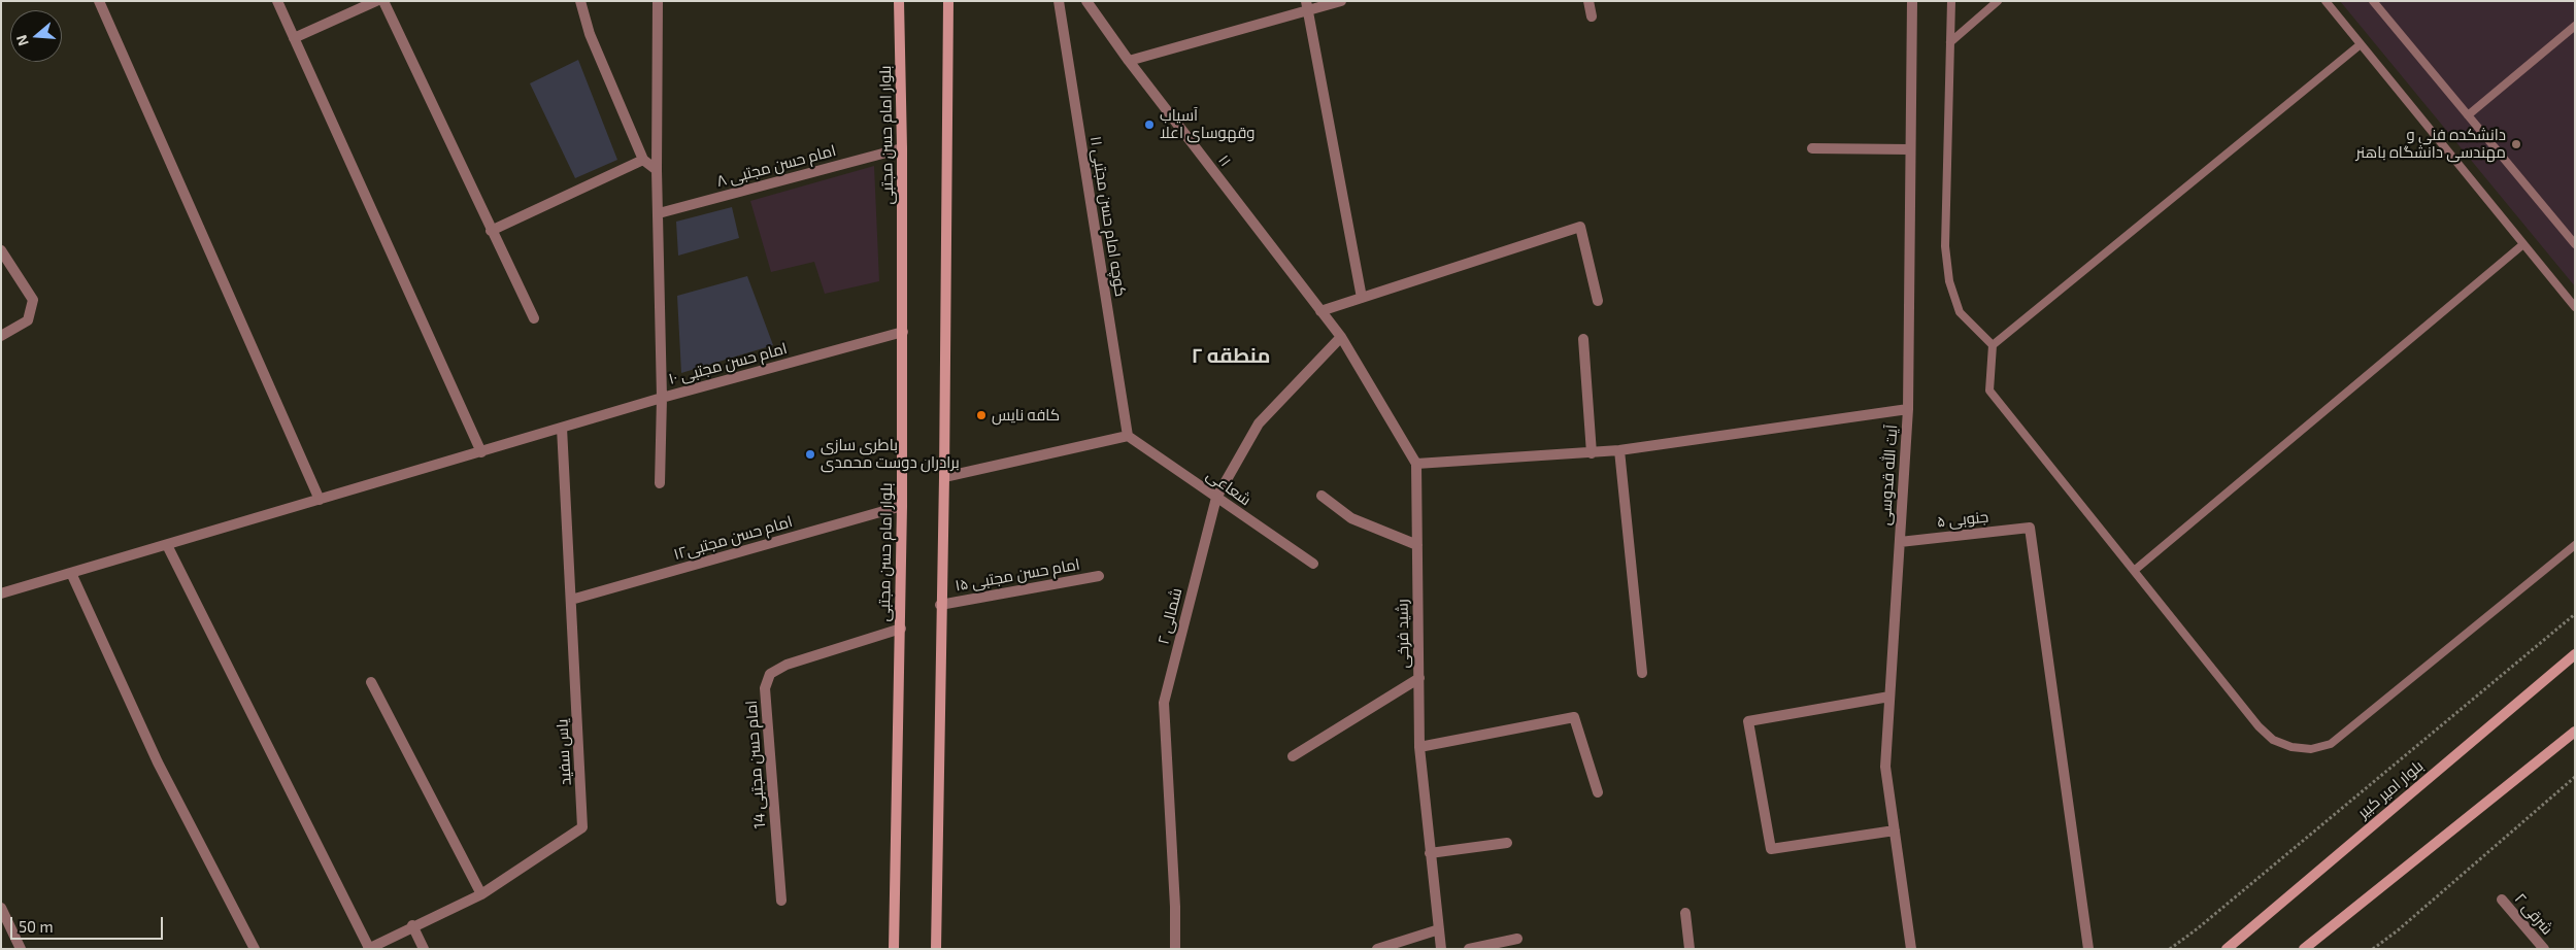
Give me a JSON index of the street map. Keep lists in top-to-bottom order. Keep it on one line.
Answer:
{"streets":{"main road":["بلوار امام حسن مجتبی","بلوار امیر کبیر"],"street":["۱۱","امام حسن مجتبی ۸","کوچه امام حسن مجتبی ۱۱","امام حسن مجتبی ۱۰","آیت الله قدوسی","شعاعی","۵ جنوبی","امام حسن مجتبی۱۲","امام حسن مجتبی ۱۵","۲ شمالی","رشید فرخی","یاس سفید","امام حسن مجتبی 14","شرقی ۲"]},"crossings":[["بلوار امام حسن مجتبی","امام حسن مجتبی ۸"],["بلوار امام حسن مجتبی","امام حسن مجتبی ۱۰"],["بلوار امام حسن مجتبی","امام حسن مجتبی۱۲"],["بلوار امام حسن مجتبی","امام حسن مجتبی 14"],["۱۱","۲ شمالی"],["۱۱","رشید فرخی"],["کوچه امام حسن مجتبی ۱۱","شعاعی"],["امام حسن مجتبی ۱۰","یاس سفید"],["آیت الله قدوسی","۵ جنوبی"],["شعاعی","۲ شمالی"],["امام حسن مجتبی۱۲","یاس سفید"],["۲ شمالی","رشید فرخی"]],"districts":["منطقه ۲"],"places":["آسیاب وقهوسای اعلا","دانشکده فنی و مهندسی دانشگاه باهنر","کافه نایس","باطری سازی برادران دوست محمدی"],"scale_bar":"50 m","north":"left"}
